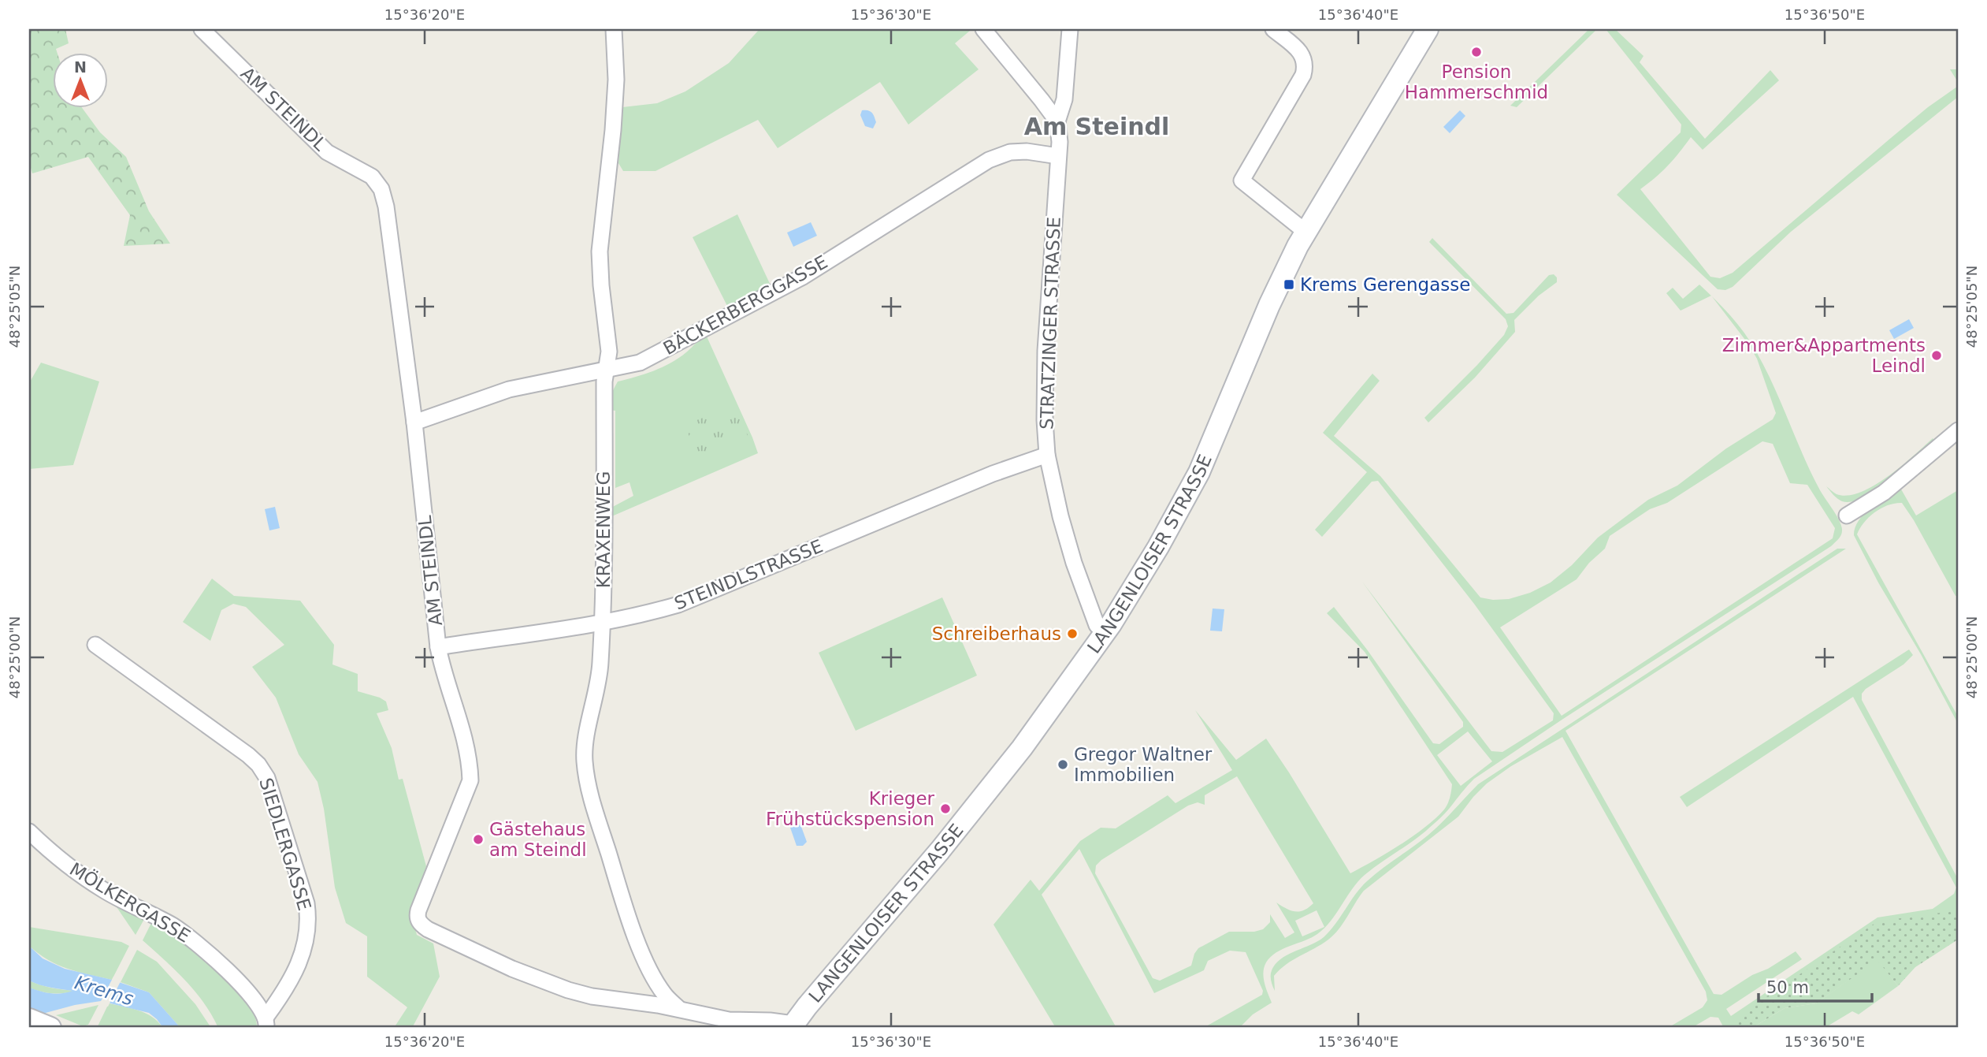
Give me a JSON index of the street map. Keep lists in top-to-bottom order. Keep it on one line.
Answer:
{"streets":{"street":["AM STEINDL","BÄCKERBERGGASSE","STRATZINGER STRASSE","KRAXENWEG","LANGENLOISER STRASSE","STEINDLSTRASSE","SIEDLERGASSE","MÖLKERGASSE"]},"crossings":[["AM STEINDL","BÄCKERBERGGASSE"],["AM STEINDL","KRAXENWEG"],["AM STEINDL","LANGENLOISER STRASSE"],["AM STEINDL","STEINDLSTRASSE"],["BÄCKERBERGGASSE","STRATZINGER STRASSE"],["BÄCKERBERGGASSE","KRAXENWEG"],["STRATZINGER STRASSE","LANGENLOISER STRASSE"],["STRATZINGER STRASSE","STEINDLSTRASSE"],["KRAXENWEG","STEINDLSTRASSE"],["SIEDLERGASSE","MÖLKERGASSE"]],"districts":["Am Steindl"],"water":["Krems"],"places":{"other":["Pension Hammerschmid","Zimmer&Appartments Leindl","Schreiberhaus","Gregor Waltner Immobilien","Krieger Frühstückspension","Gästehaus am Steindl"],"transit":["Krems Gerengasse"]},"scale_bar":"50 m","north":"top","coordinates":["15°36'20\"E","15°36'30\"E","15°36'40\"E","15°36'50\"E","48°25'05\"N","48°25'00\"N"]}
